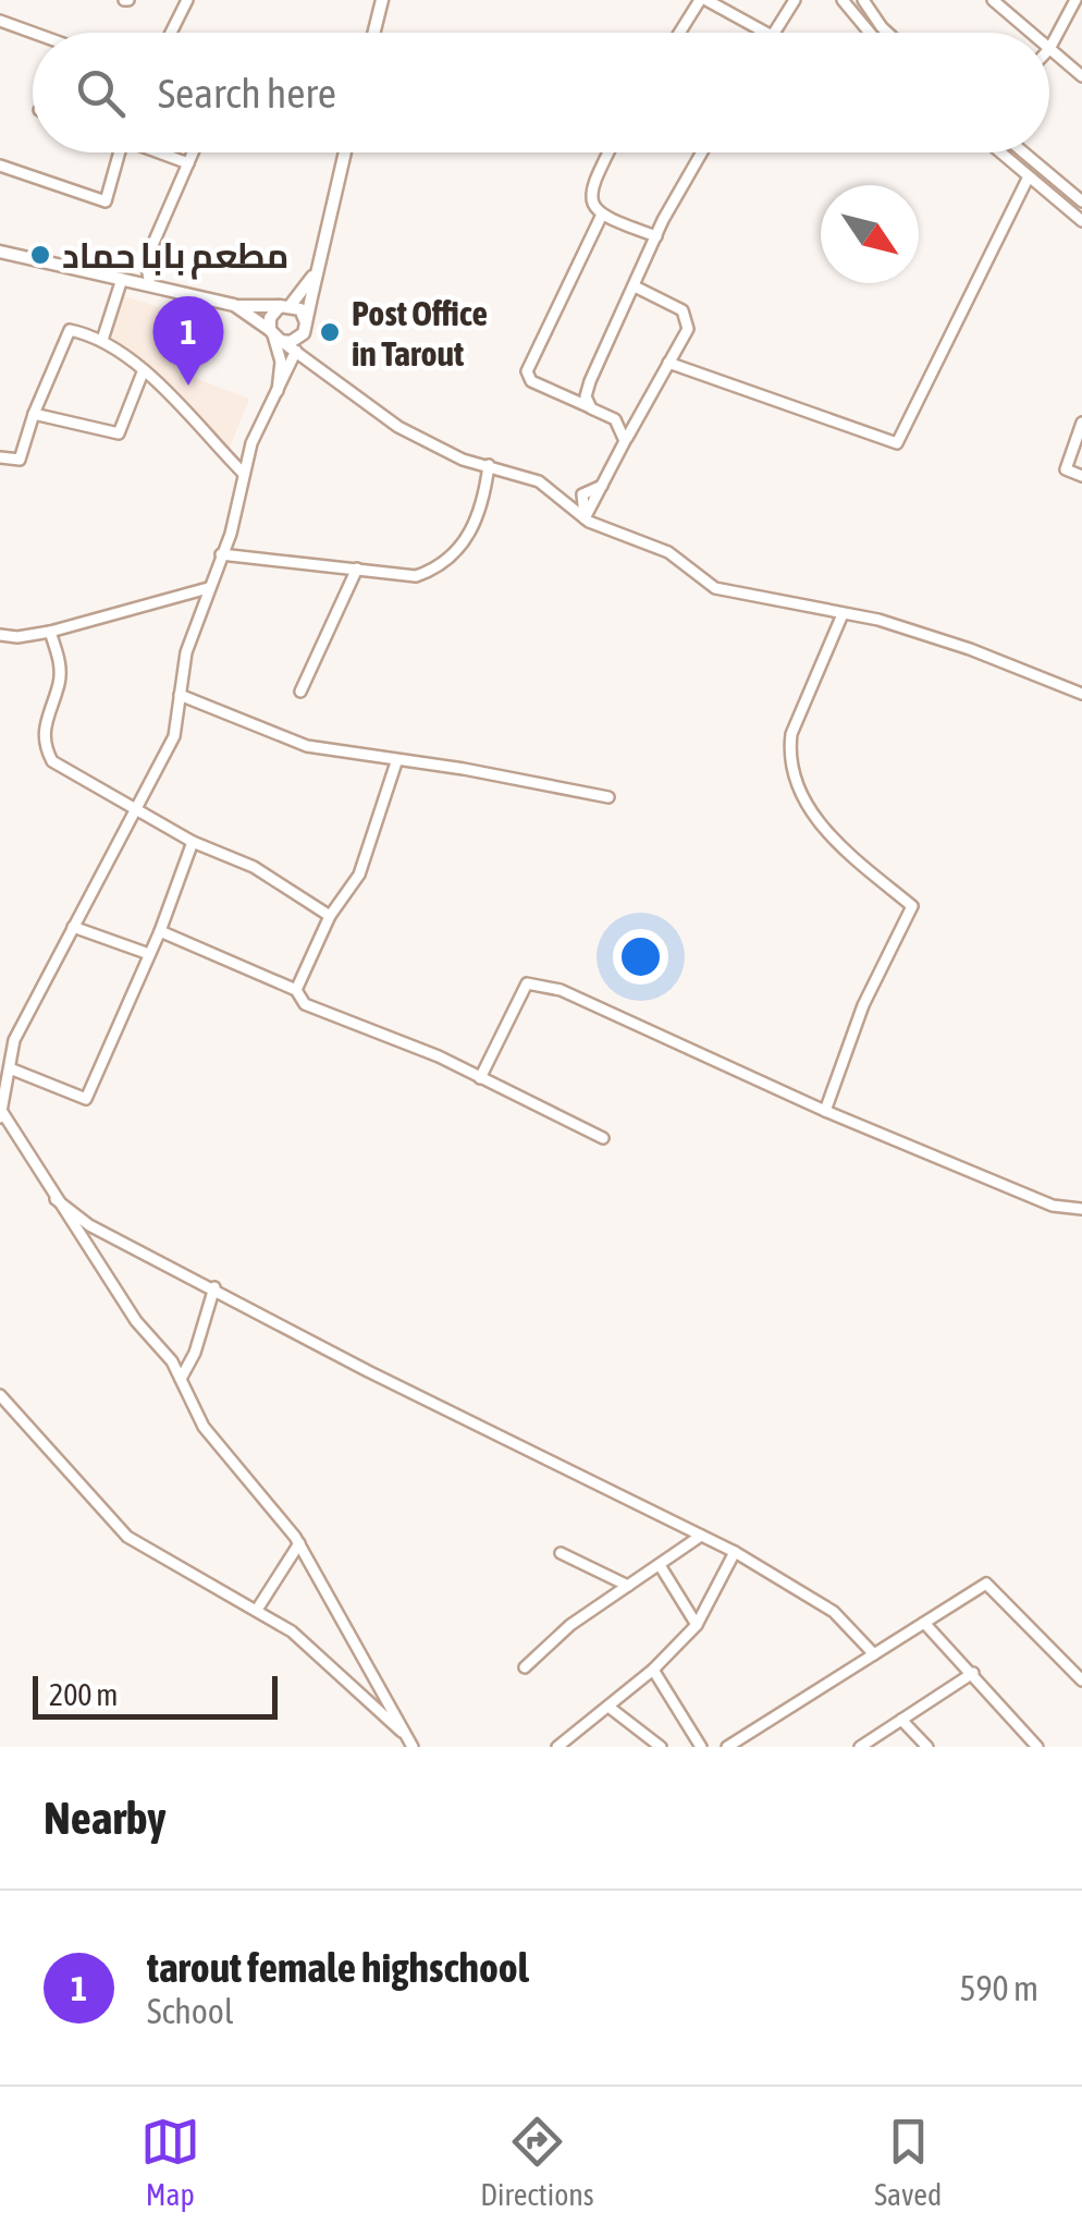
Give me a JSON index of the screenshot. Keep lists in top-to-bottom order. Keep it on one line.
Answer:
{"places":["مطعم بابا حماد","Post Office in Tarout"],"scale_bar":"200 m","north":"bottom right","page":{"search":"Search here","pins":"1","scale":"200 m","heading":"Nearby","list":[{"mark":"1","name":"tarout female highschool","note":"School","value":"590 m"}],"nav":["Map","Directions","Saved"]}}
